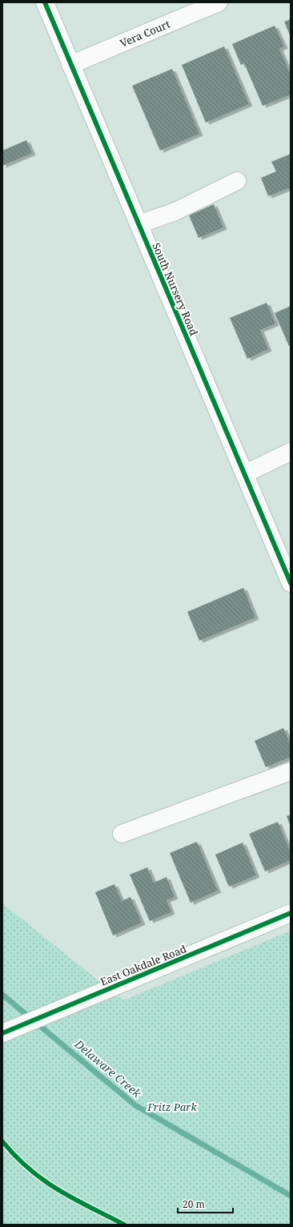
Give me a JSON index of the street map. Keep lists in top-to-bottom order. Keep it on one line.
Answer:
{"streets":{"street":["Vera Court","South Nursery Road","East Oakdale Road"]},"crossings":[["Vera Court","South Nursery Road"]],"water":["Delaware Creek"],"parks":["Fritz Park"],"scale_bar":"20 m"}
